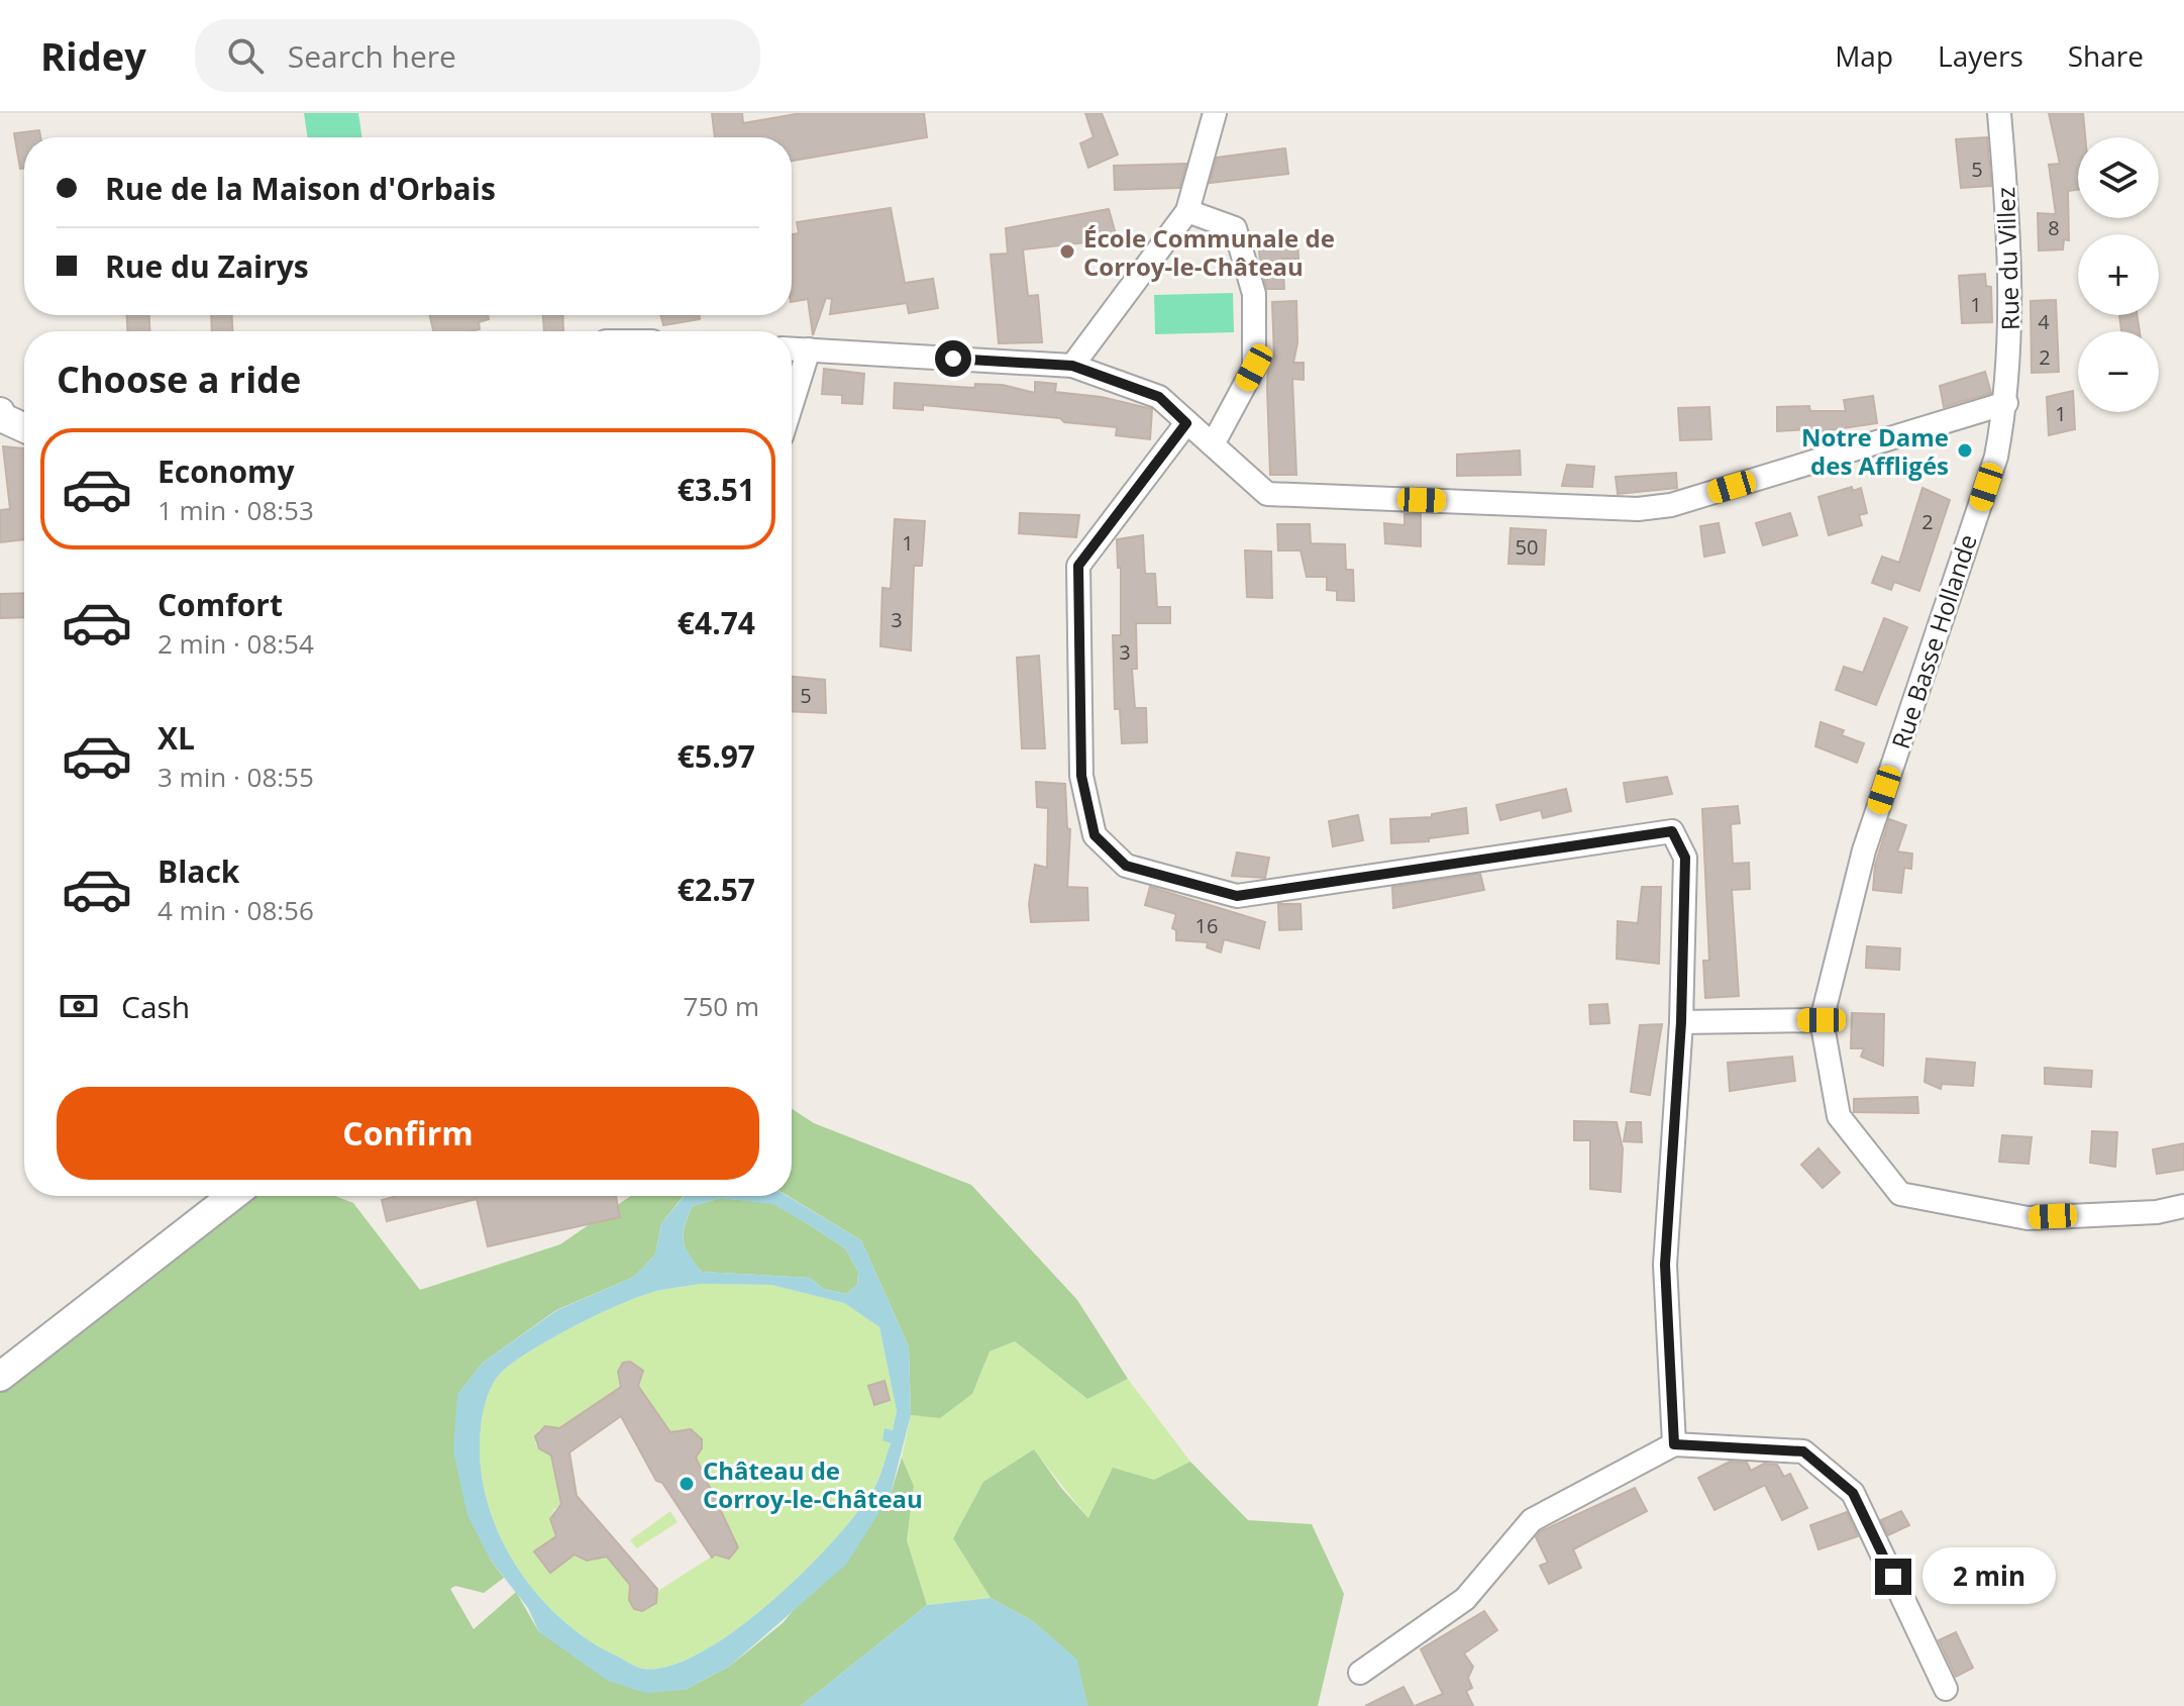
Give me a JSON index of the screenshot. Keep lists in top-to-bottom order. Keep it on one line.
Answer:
{"streets":{"street":["Rue du Villez","Rue Basse Hollande"]},"crossings":[["Rue du Villez","Rue Basse Hollande"]],"places":["École Communale de Corroy-le-Château","Notre Dame des Affligés","Château de Corroy-le-Château"],"house_numbers":["5","8","1","4","2","1","2","1","50","3","3","5","16"],"page":{"header":"Ridey","search":"Search here","nav":["Map","Layers","Share"],"map_buttons":["+","−"],"banner":["Rue de la Maison d'Orbais","Rue du Zairys"],"heading":"Choose a ride","list":[{"name":"Economy","note":"1 min · 08:53","value":"€3.51"},{"name":"Comfort","note":"2 min · 08:54","value":"€4.74"},{"name":"XL","note":"3 min · 08:55","value":"€5.97"},{"name":"Black","note":"4 min · 08:56","value":"€2.57"}],"pay":["Cash","750 m"],"buttons":"Confirm","bubble":"2 min"}}
